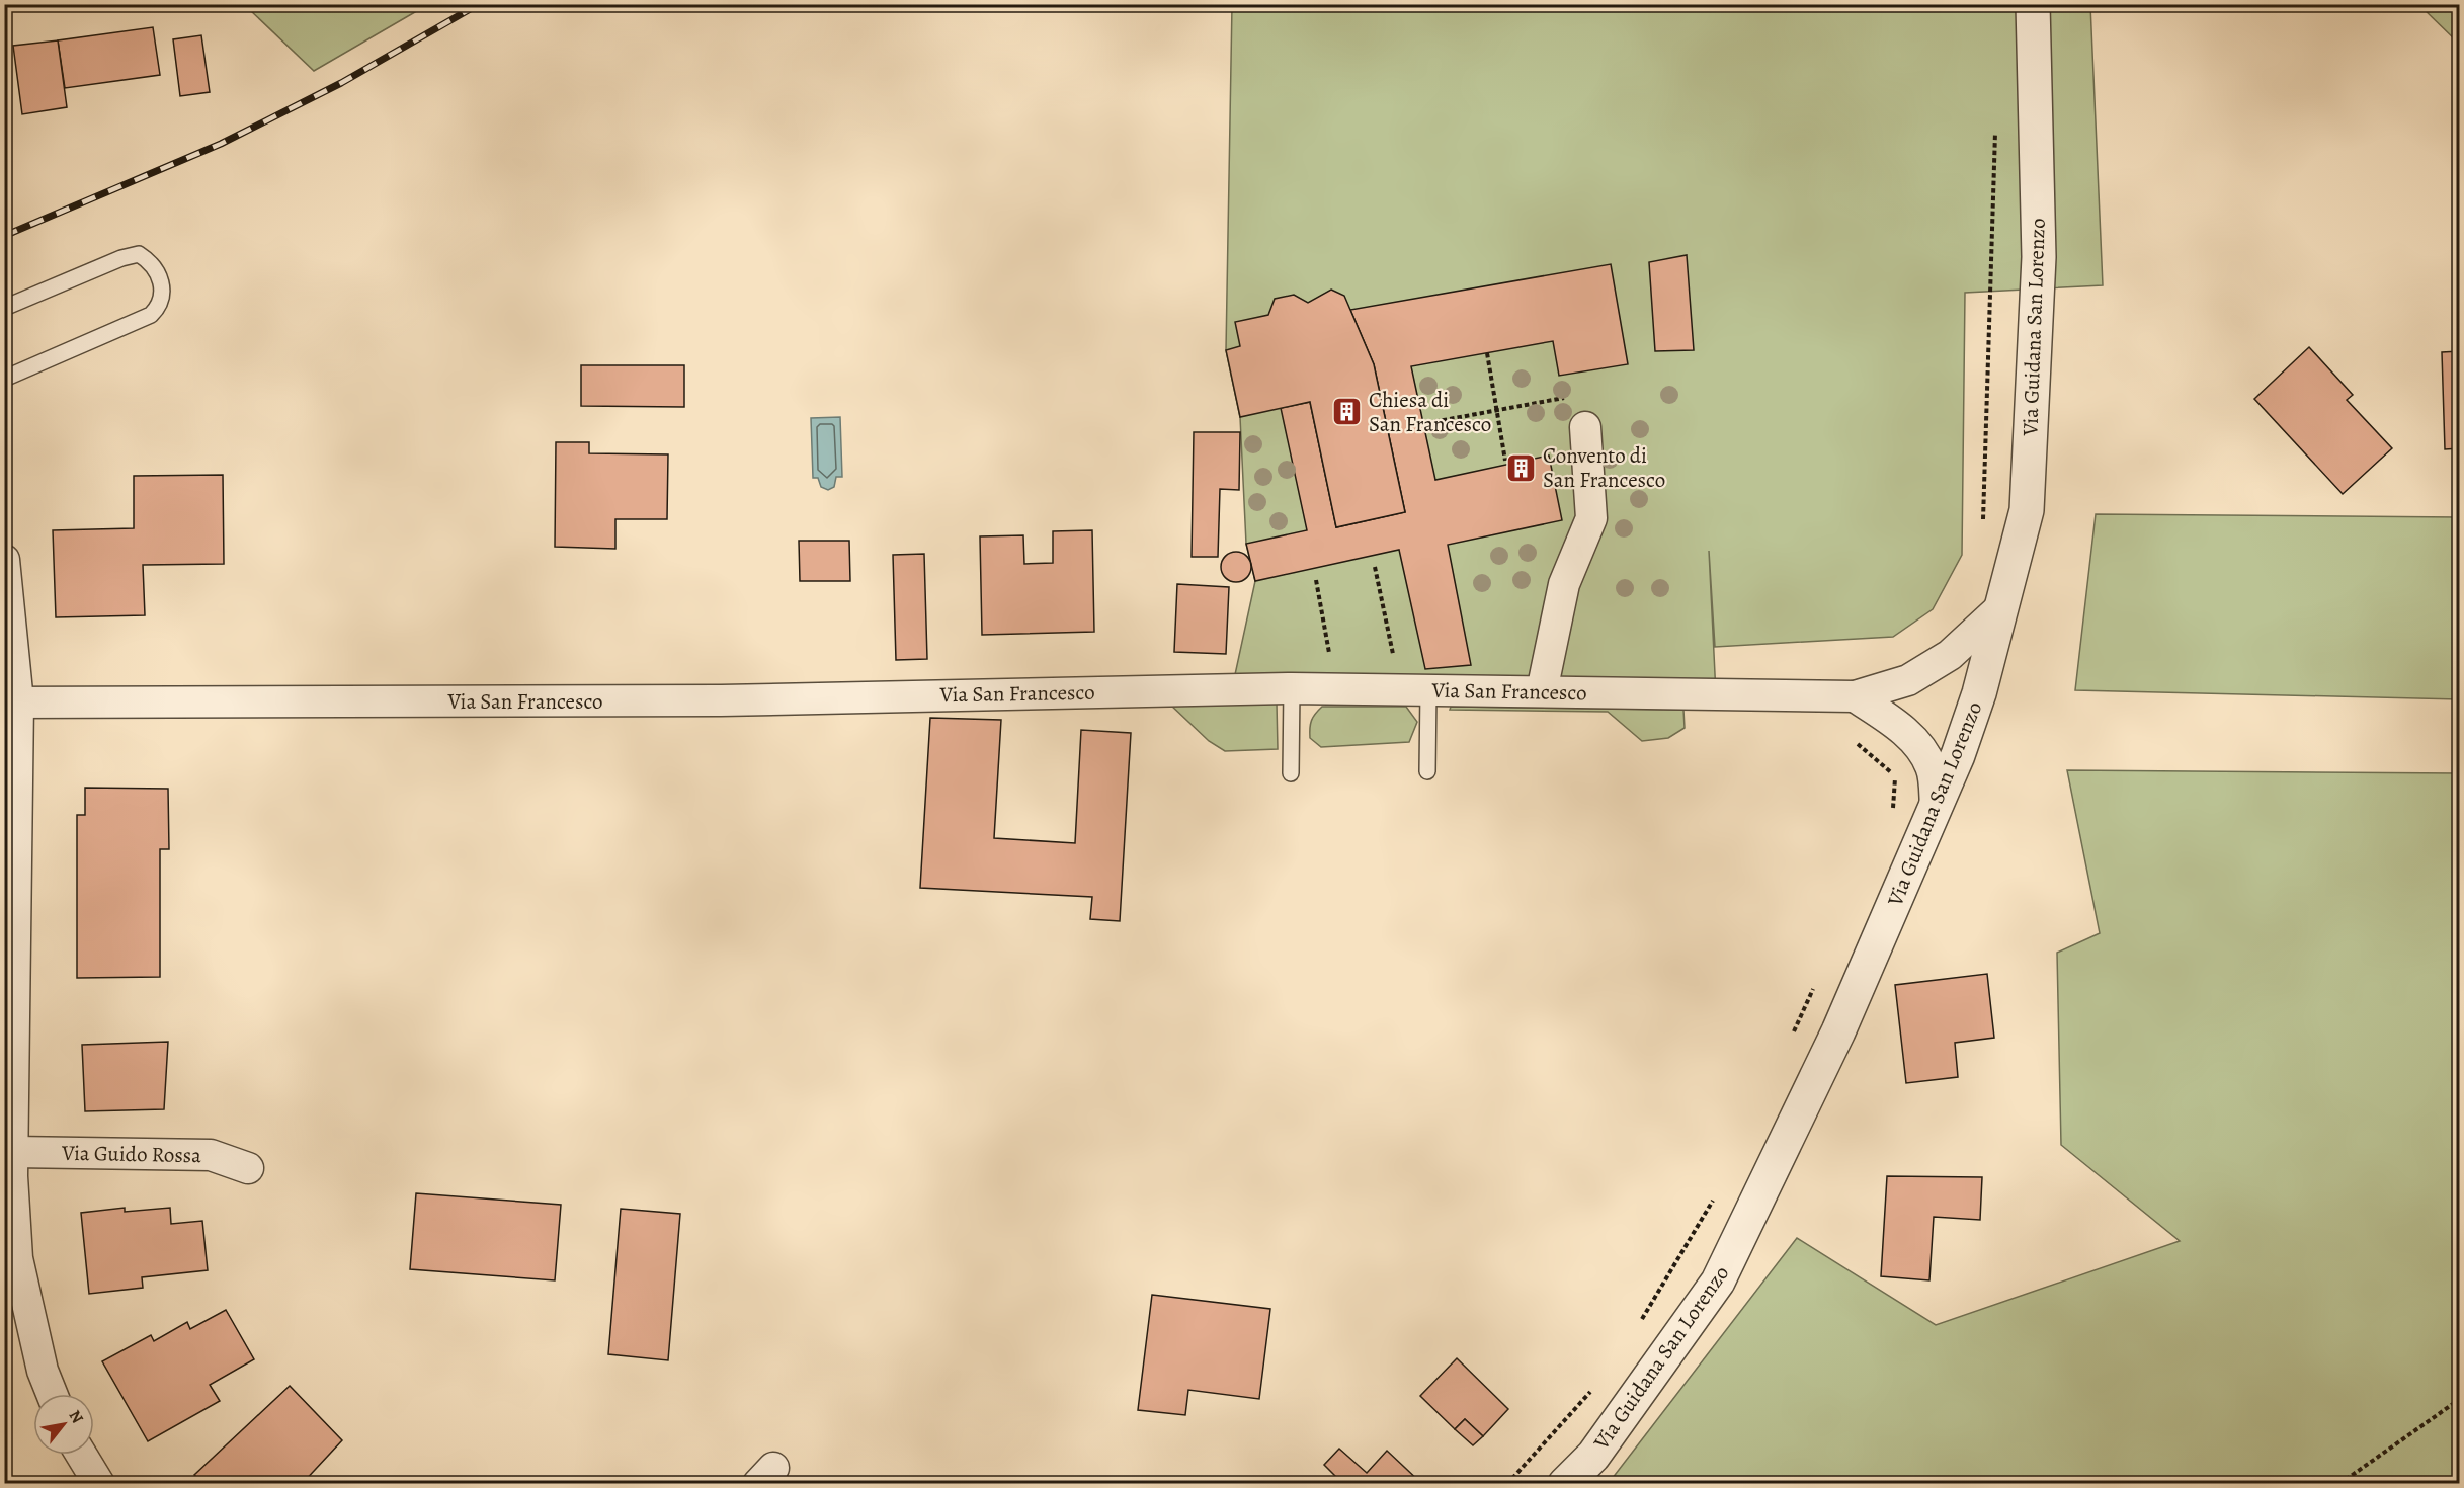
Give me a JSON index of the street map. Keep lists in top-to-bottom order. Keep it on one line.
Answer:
{"streets":{"street":["Via Guidana San Lorenzo","Via San Francesco","Via Guido Rossa"]},"crossings":[["Via Guidana San Lorenzo","Via San Francesco"]],"places":{"building":["Chiesa di San Francesco","Convento di San Francesco"]},"north":"top right"}
